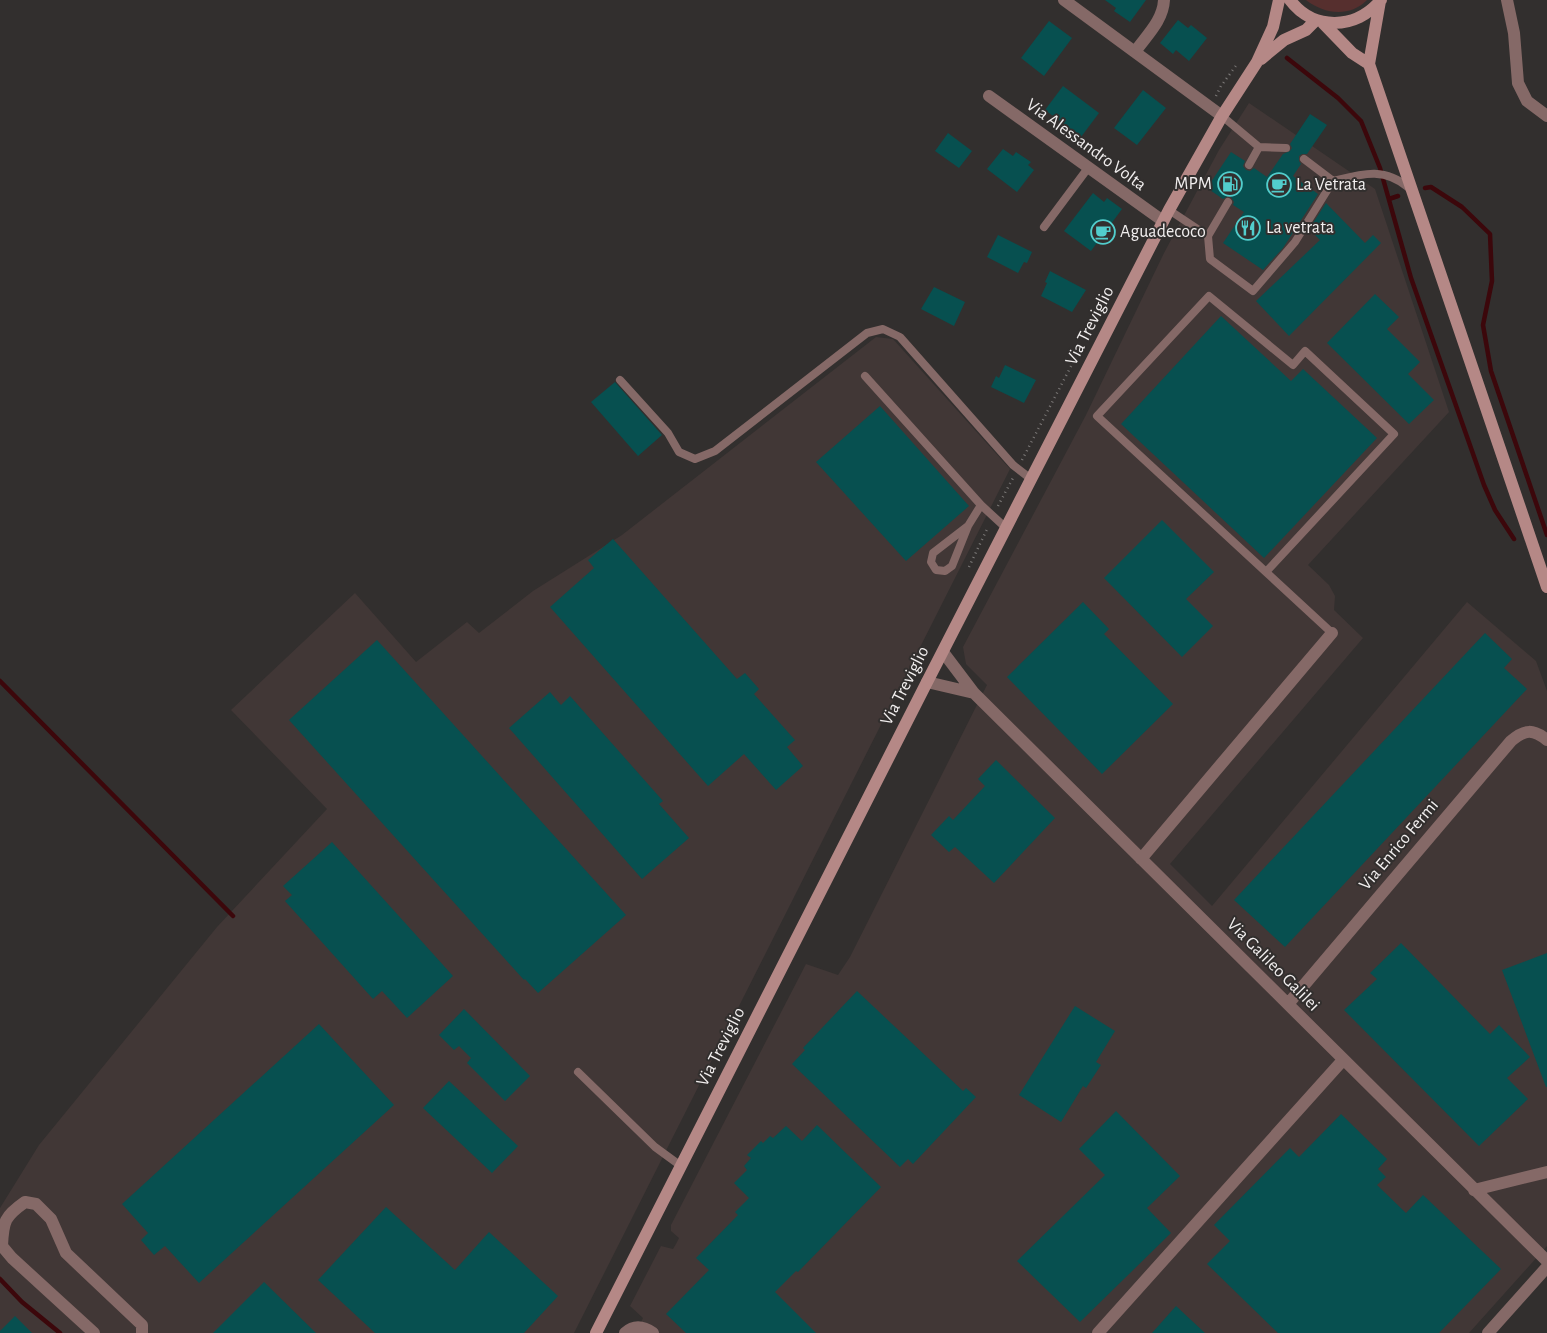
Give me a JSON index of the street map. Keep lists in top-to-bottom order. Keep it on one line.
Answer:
{"streets":{"street":["Via Alessandro Volta","Via Treviglio","Via Enrico Fermi","Via Galileo Galilei"]},"crossings":[["Via Alessandro Volta","Via Treviglio"],["Via Treviglio","Via Galileo Galilei"],["Via Enrico Fermi","Via Galileo Galilei"]],"places":{"fuel station":["MPM"],"cafe":["La Vetrata","Aguadecoco"],"restaurant":["La vetrata"]}}
